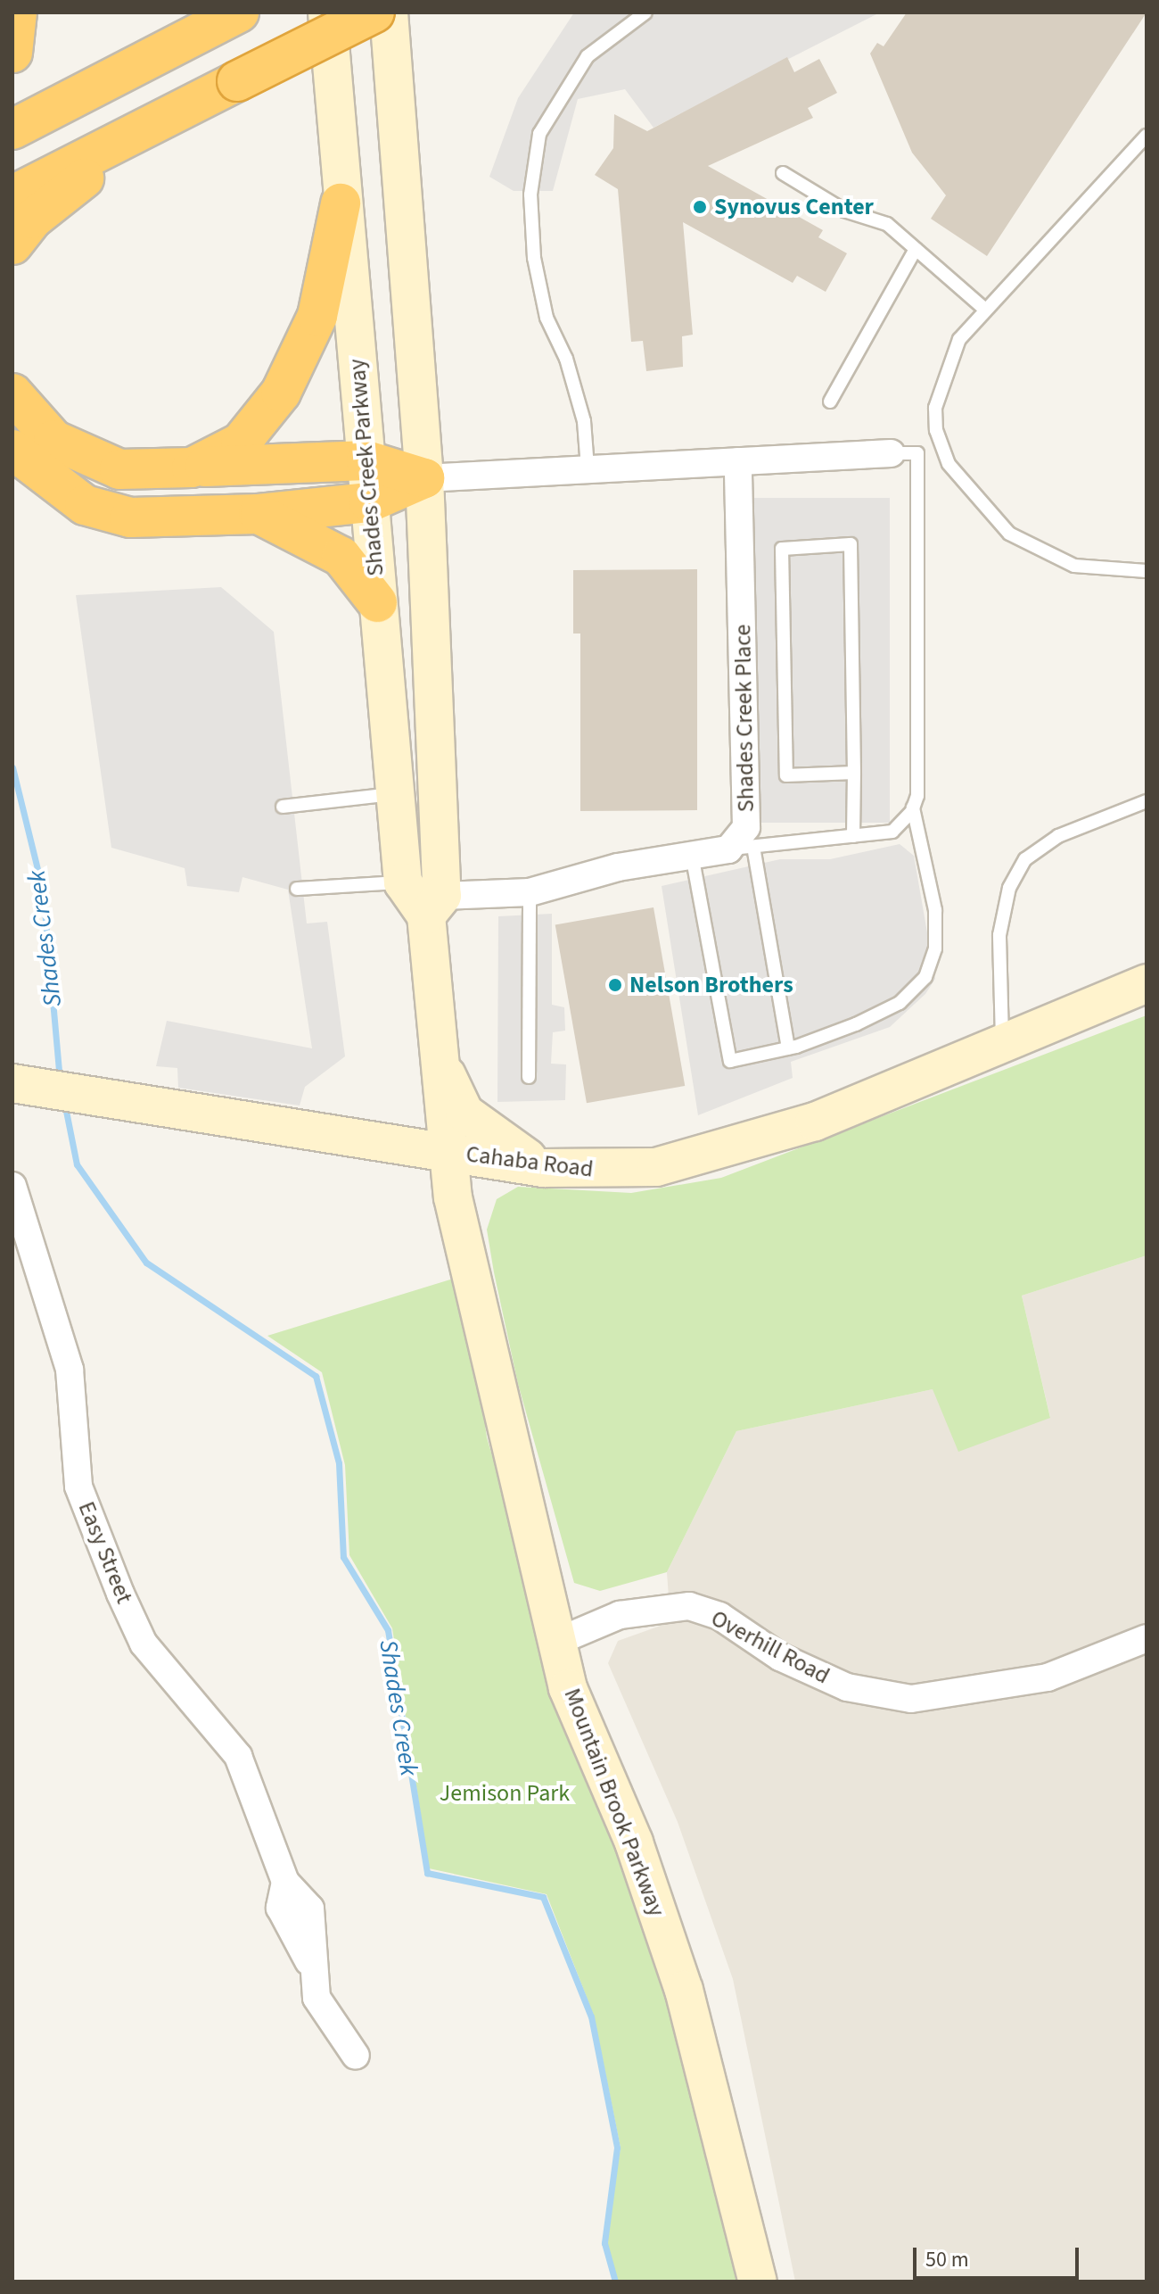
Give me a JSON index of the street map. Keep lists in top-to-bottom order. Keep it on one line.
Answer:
{"streets":{"main road":["Shades Creek Parkway","Cahaba Road","Mountain Brook Parkway"],"street":["Shades Creek Place","Easy Street","Overhill Road"]},"crossings":[["Shades Creek Parkway","Cahaba Road"],["Shades Creek Parkway","Mountain Brook Parkway"],["Cahaba Road","Mountain Brook Parkway"],["Overhill Road","Mountain Brook Parkway"]],"water":["Shades Creek"],"parks":["Jemison Park"],"places":["Synovus Center","Nelson Brothers"],"scale_bar":"50 m"}
